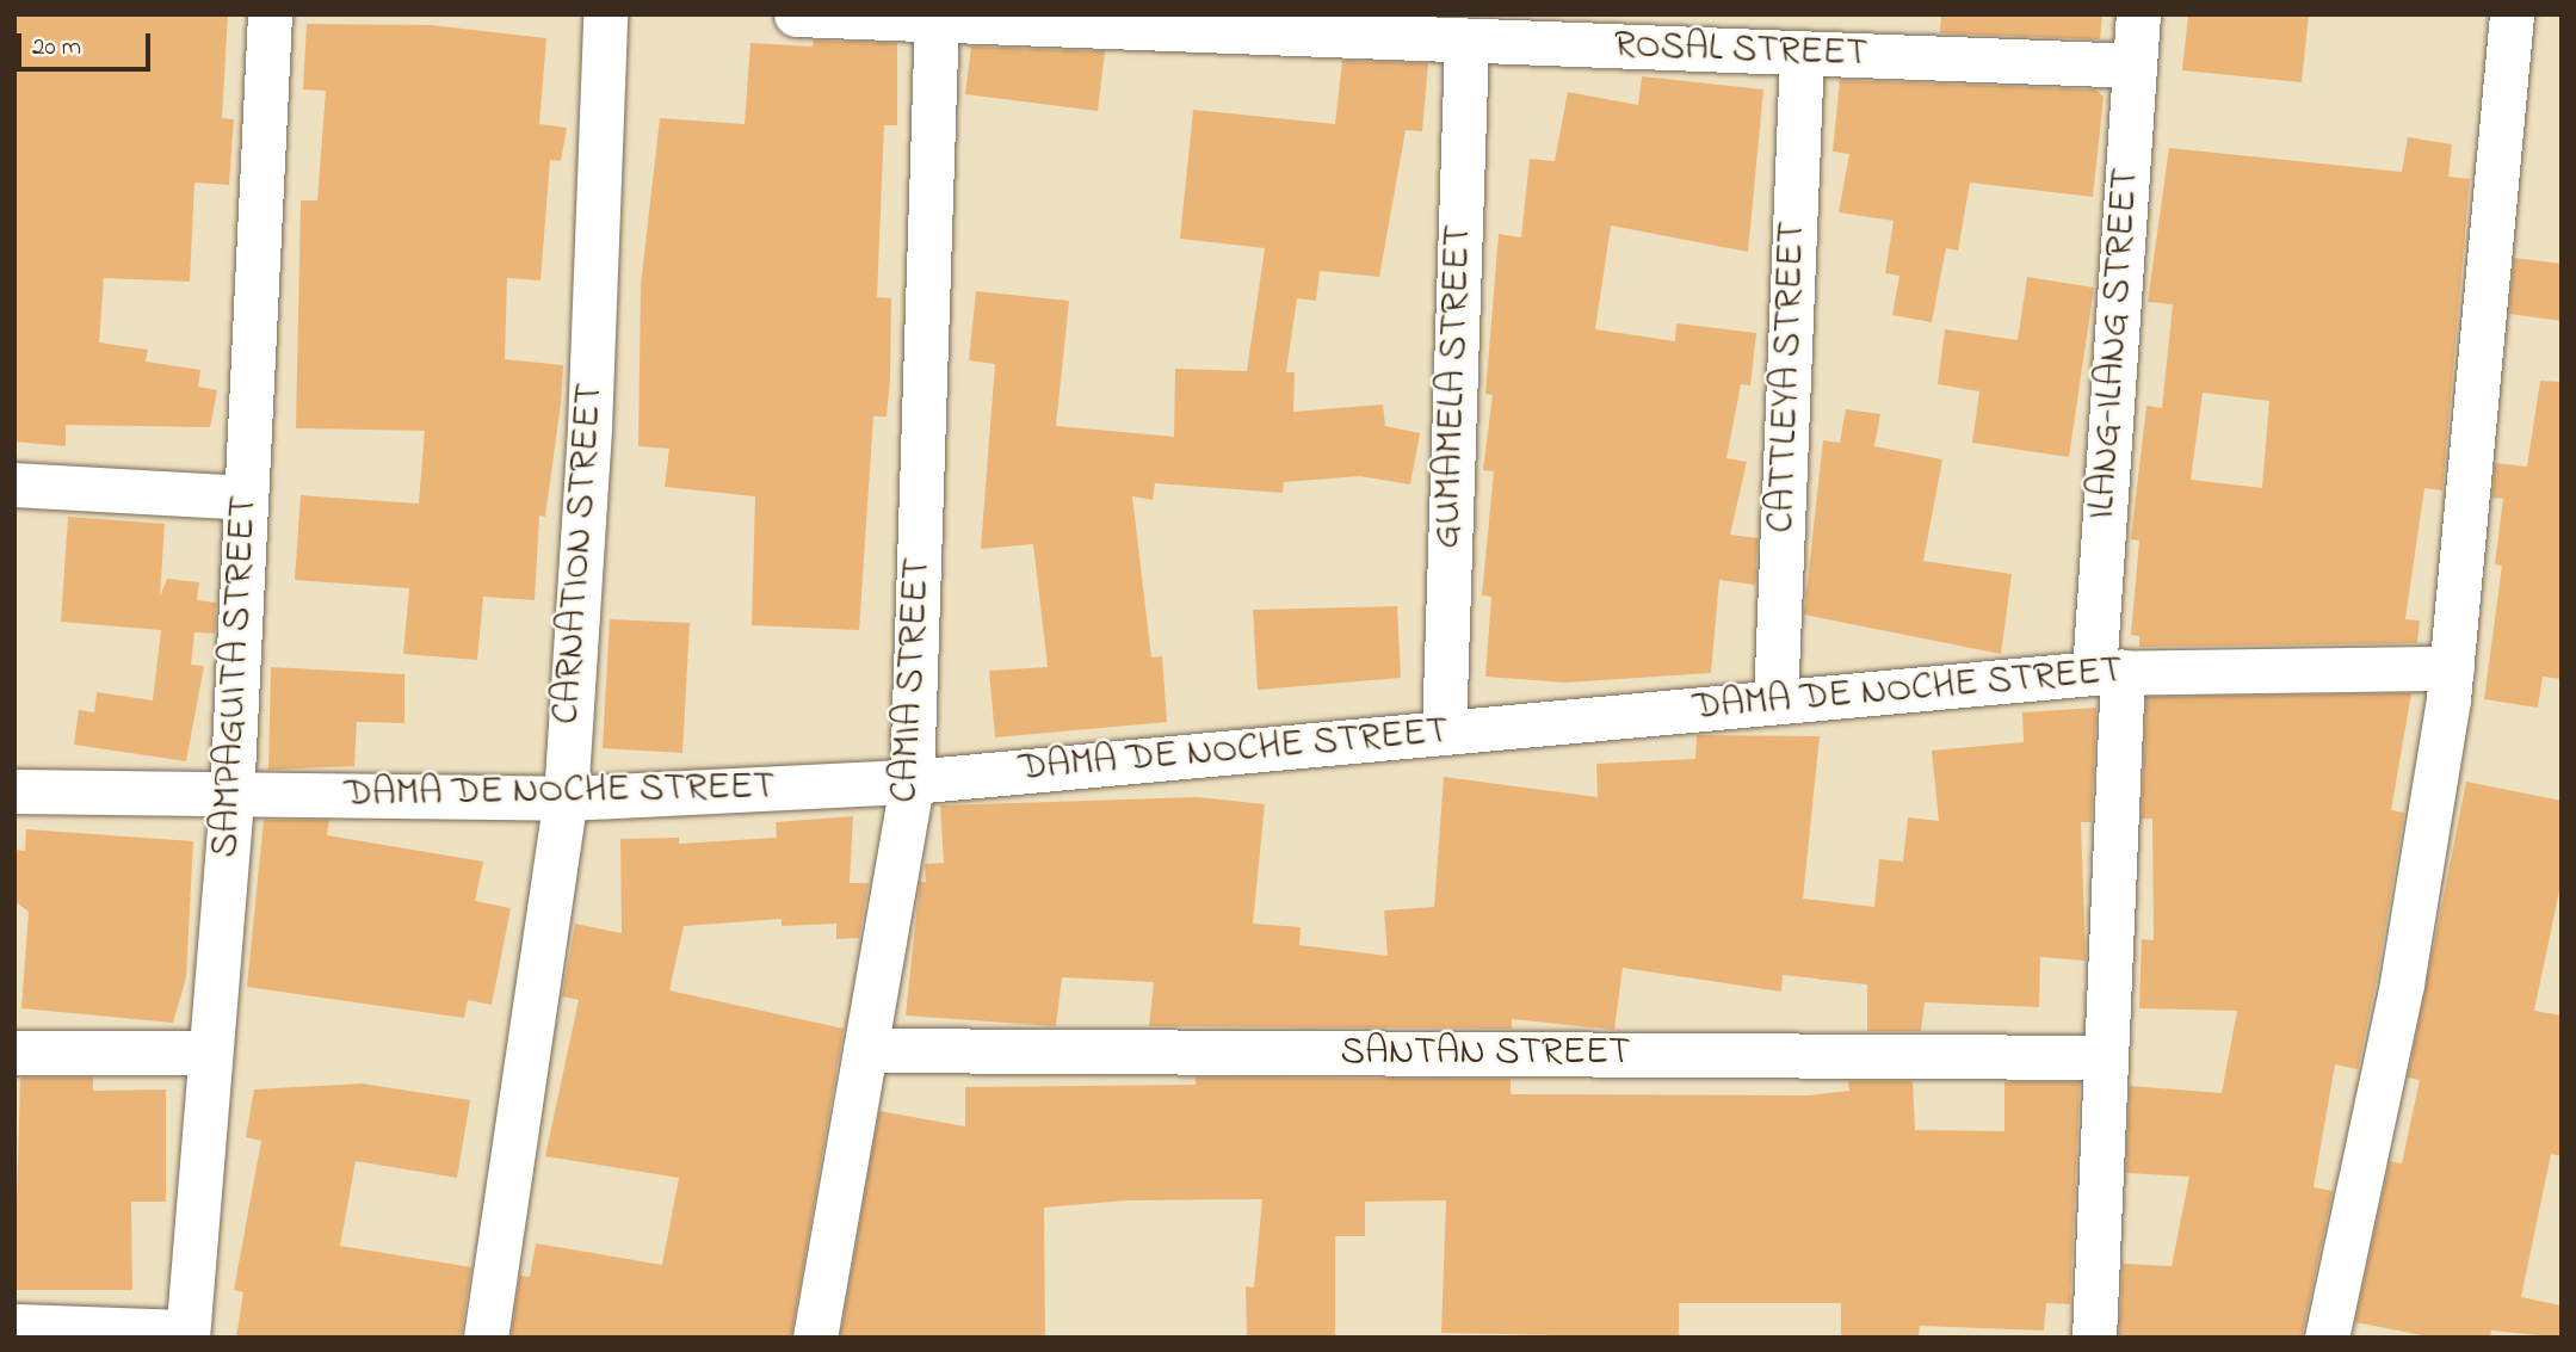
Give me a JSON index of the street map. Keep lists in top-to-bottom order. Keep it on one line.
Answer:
{"streets":{"street":["ROSAL STREET","ILANG-ILANG STREET","CATTLEYA STREET","GUMAMELA STREET","CARNATION STREET","SAMPAGUITA STREET","CAMIA STREET","DAMA DE NOCHE STREET","SANTAN STREET"]},"crossings":[["ROSAL STREET","ILANG-ILANG STREET"],["ROSAL STREET","CATTLEYA STREET"],["ROSAL STREET","GUMAMELA STREET"],["ROSAL STREET","CAMIA STREET"],["ILANG-ILANG STREET","DAMA DE NOCHE STREET"],["ILANG-ILANG STREET","SANTAN STREET"],["CATTLEYA STREET","DAMA DE NOCHE STREET"],["GUMAMELA STREET","DAMA DE NOCHE STREET"],["CARNATION STREET","DAMA DE NOCHE STREET"],["SAMPAGUITA STREET","DAMA DE NOCHE STREET"],["CAMIA STREET","DAMA DE NOCHE STREET"],["CAMIA STREET","SANTAN STREET"]],"scale_bar":"20 m"}
